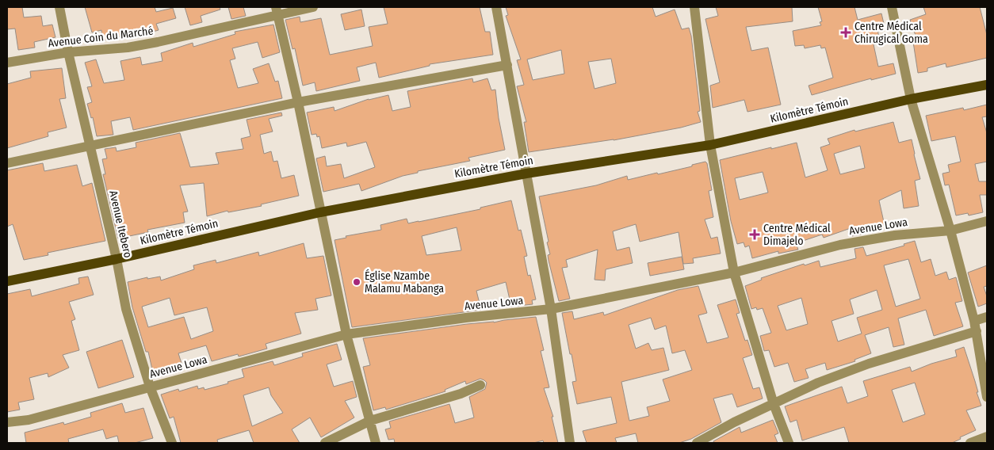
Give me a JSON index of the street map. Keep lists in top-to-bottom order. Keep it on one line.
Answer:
{"streets":{"main road":["Kilomètre Témoin"],"street":["Avenue Coin du Marché","Avenue Itebero","Avenue Lowa"]},"crossings":[["Avenue Coin du Marché","Avenue Itebero"],["Kilomètre Témoin","Avenue Itebero"],["Avenue Itebero","Avenue Lowa"]],"places":{"health":["Centre Médical Chirugical Goma","Centre Médical Dimajelo"],"other":["Église Nzambe Malamu Mabanga"]}}
